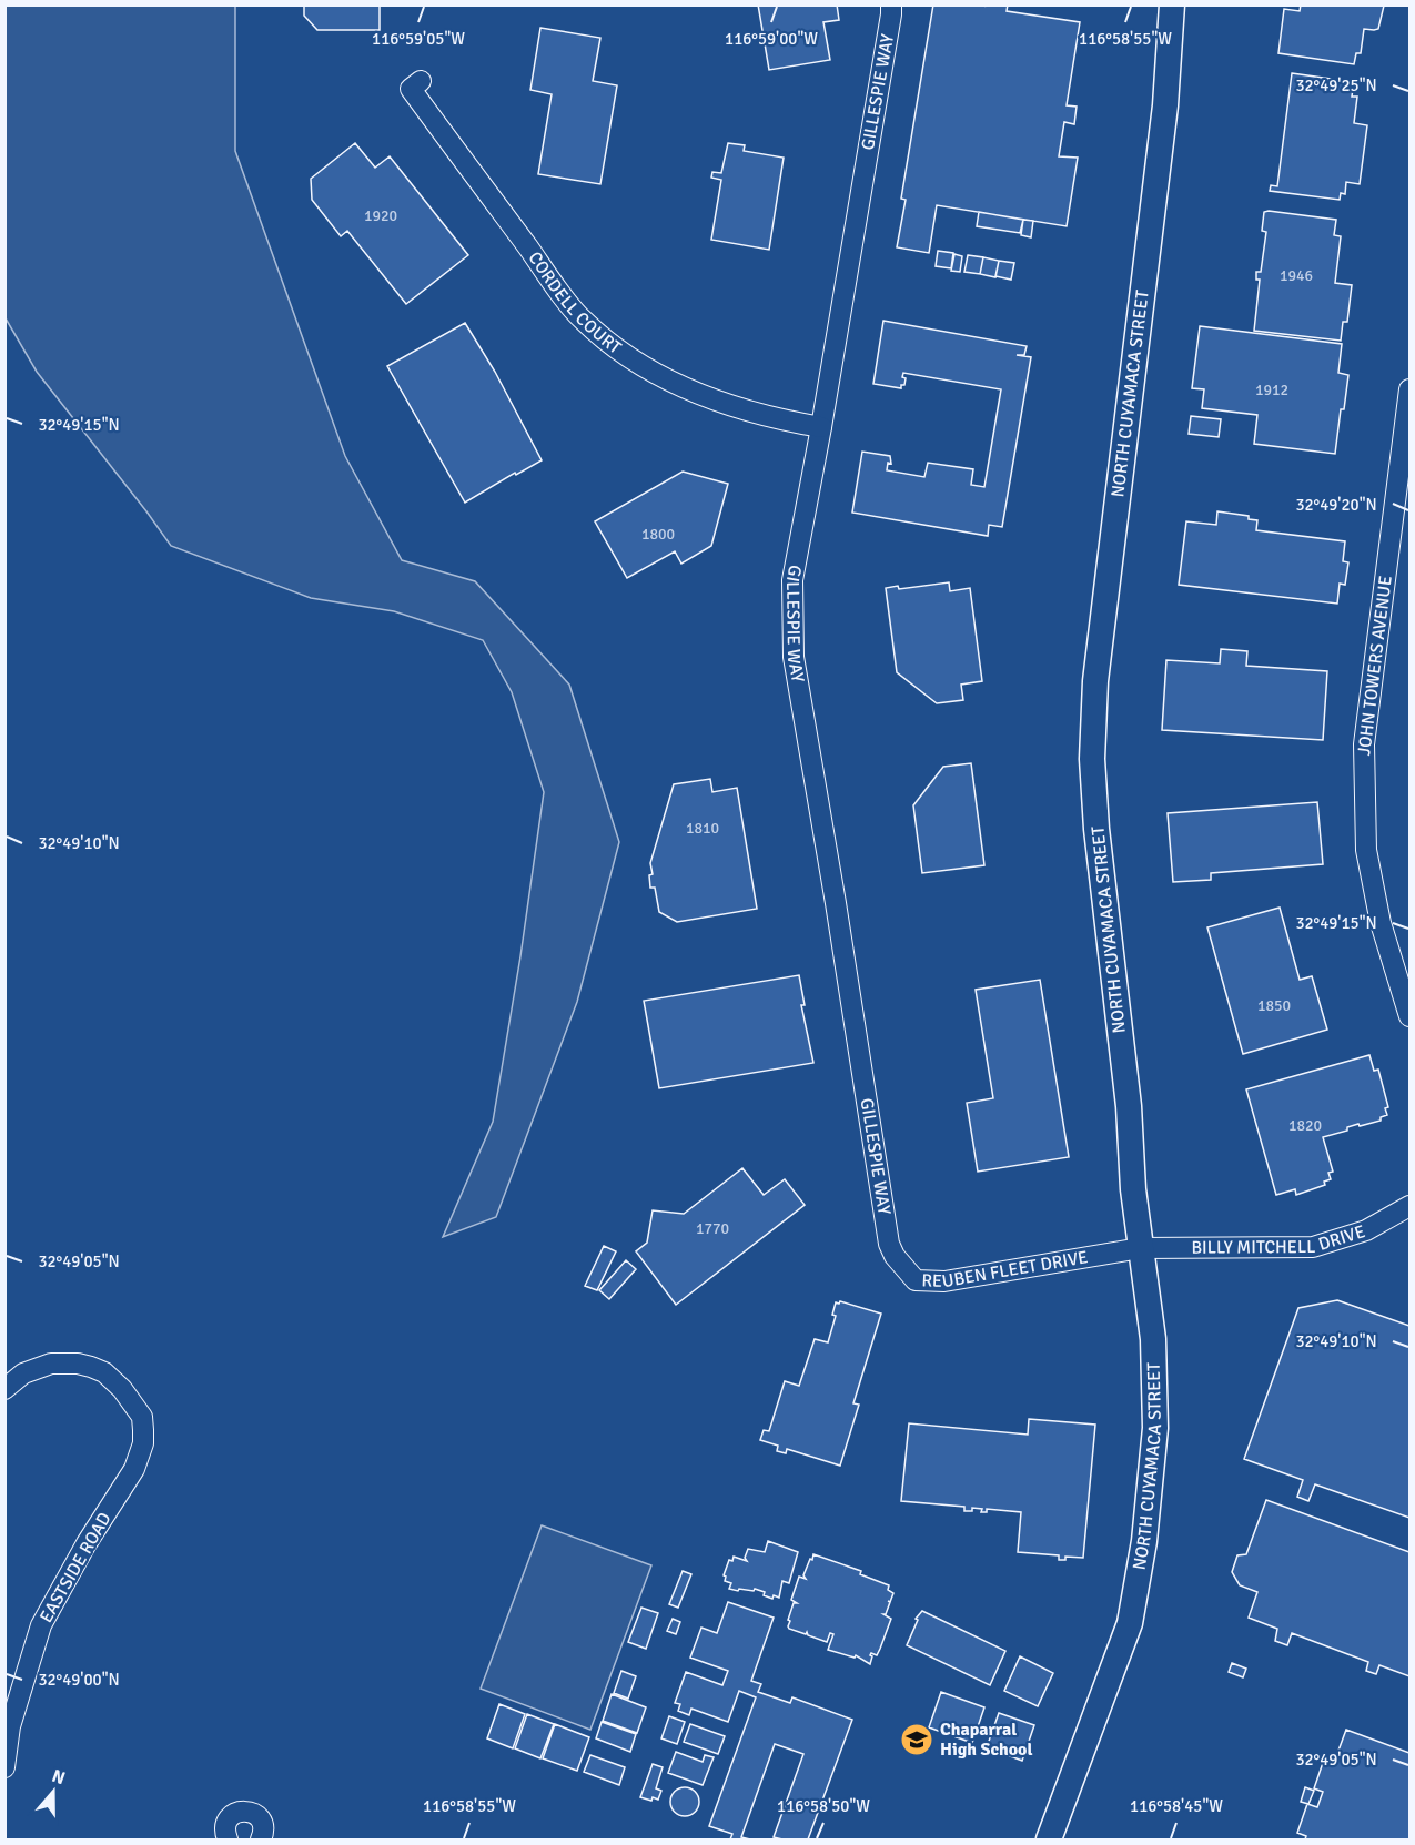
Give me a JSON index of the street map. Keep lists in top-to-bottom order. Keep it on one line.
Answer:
{"streets":{"main road":["NORTH CUYAMACA STREET"],"street":["GILLESPIE WAY","CORDELL COURT","JOHN TOWERS AVENUE","BILLY MITCHELL DRIVE","REUBEN FLEET DRIVE","EASTSIDE ROAD"]},"crossings":[["GILLESPIE WAY","CORDELL COURT"],["GILLESPIE WAY","REUBEN FLEET DRIVE"],["NORTH CUYAMACA STREET","BILLY MITCHELL DRIVE"],["NORTH CUYAMACA STREET","REUBEN FLEET DRIVE"],["BILLY MITCHELL DRIVE","REUBEN FLEET DRIVE"]],"places":{"school or university":["Chaparral High School"]},"house_numbers":["1920","1946","1912","1800","1810","1850","1820","1770"],"north":"top","coordinates":["116°59'05\"W","116°59'00\"W","116°58'55\"W","32°49'25\"N","32°49'15\"N","32°49'20\"N","32°49'10\"N","32°49'05\"N","32°49'00\"N","116°58'50\"W","116°58'45\"W"]}
